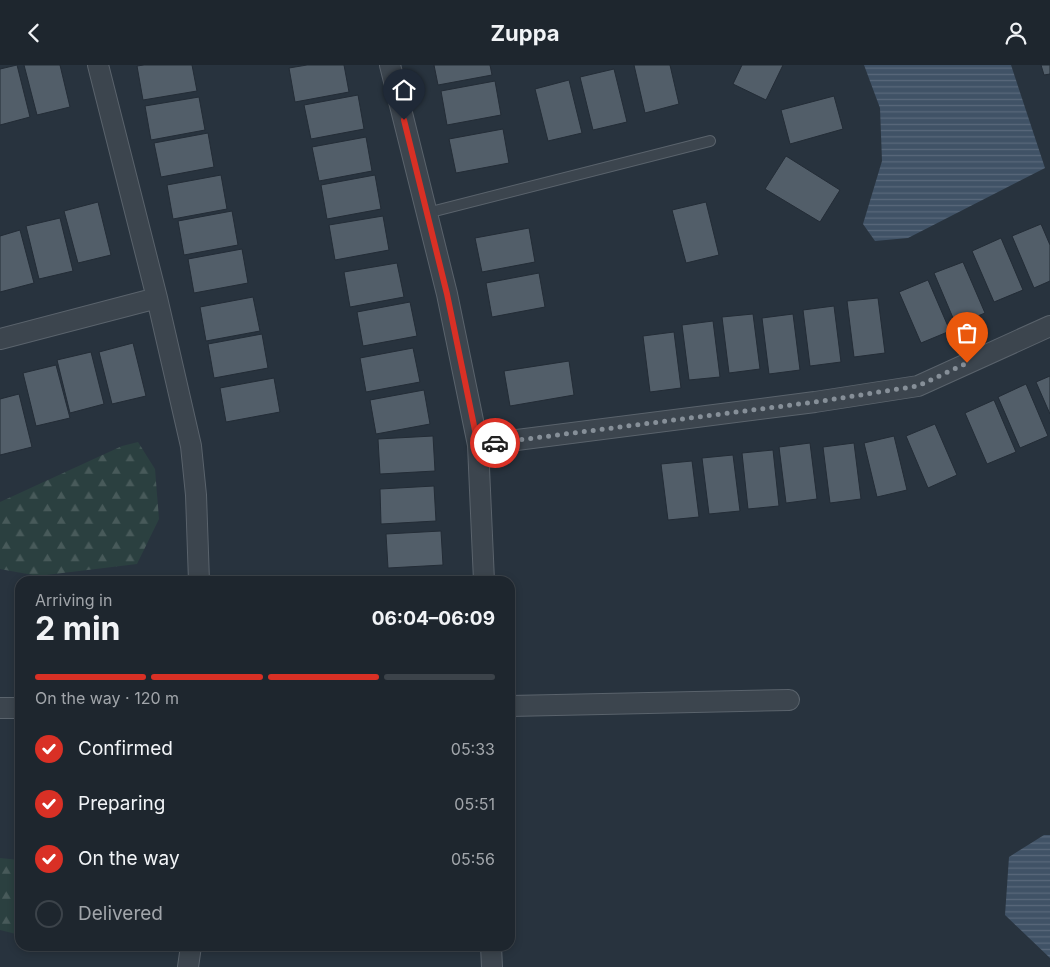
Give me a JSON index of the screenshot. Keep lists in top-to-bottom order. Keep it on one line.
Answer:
{"page":{"header":"Zuppa","heading":["2 min","Arriving in","06:04–06:09"],"bar":"On the way · 120 m","list":[["Confirmed","05:33"],["Preparing","05:51"],["On the way","05:56"],"Delivered"]}}
